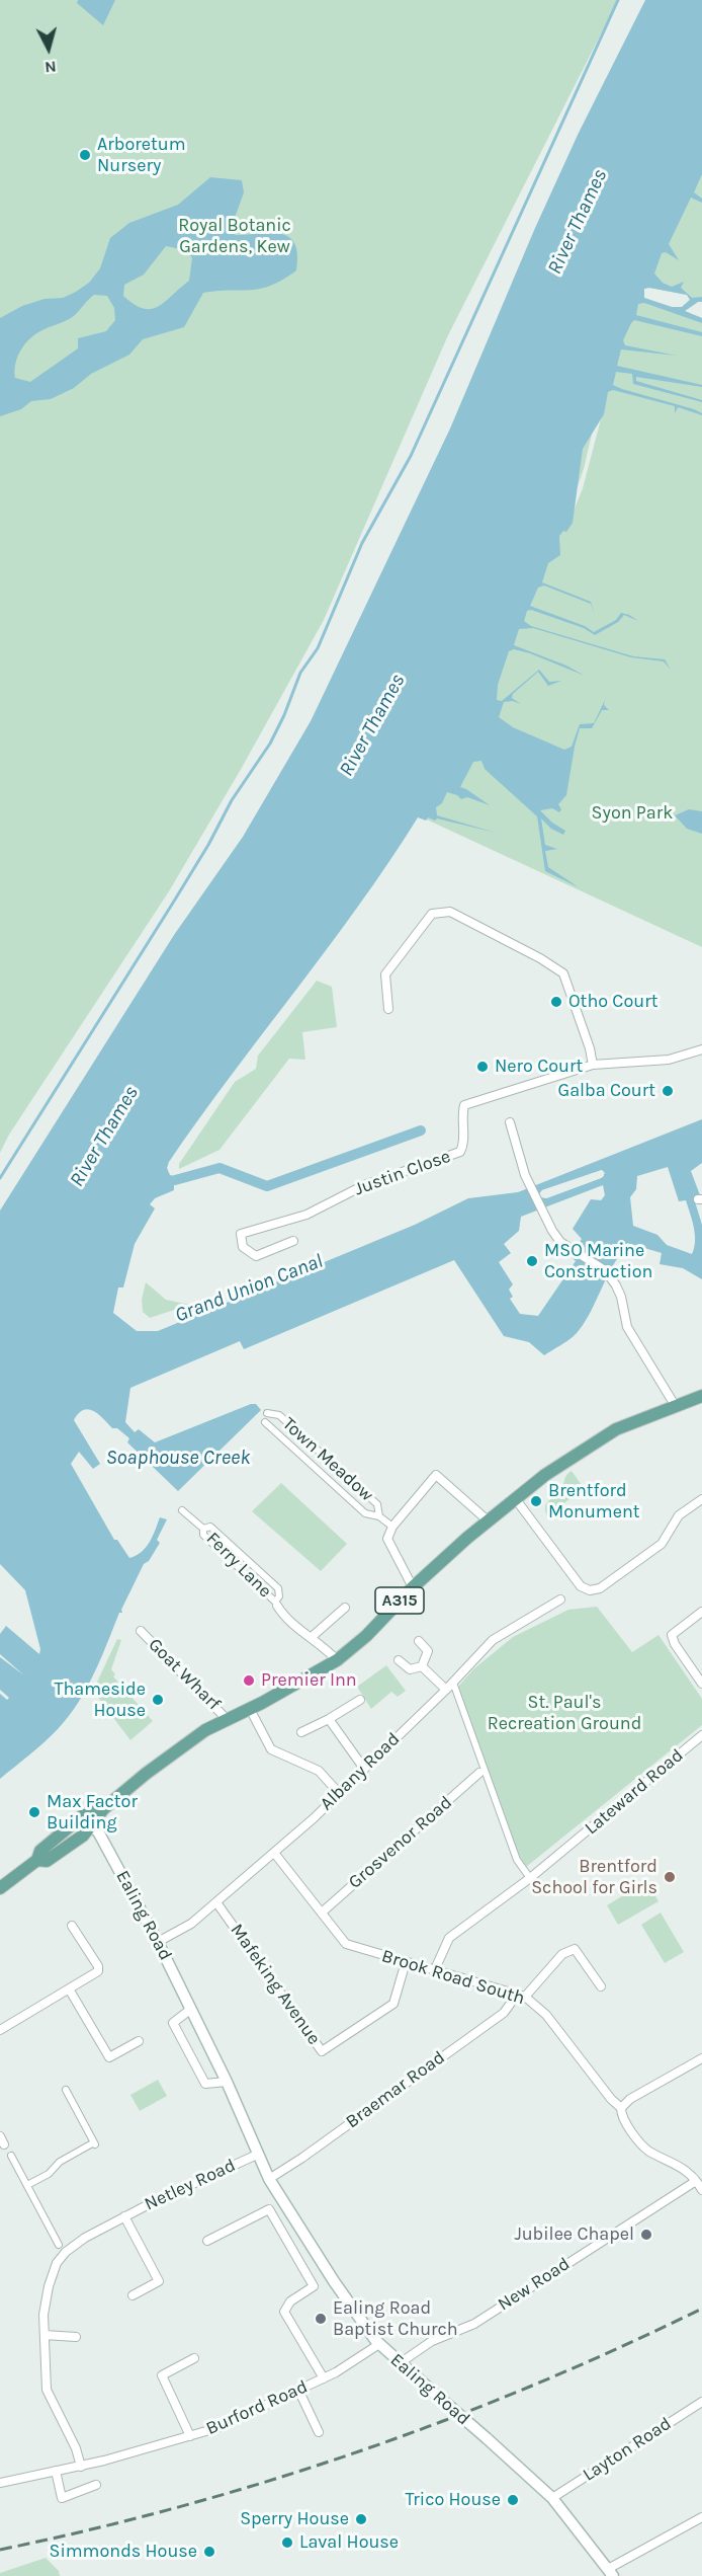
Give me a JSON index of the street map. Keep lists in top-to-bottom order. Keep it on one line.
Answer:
{"streets":{"main road":["A315","Ealing Road"],"street":["Justin Close","Town Meadow","Ferry Lane","Goat Wharf","Albany Road","Lateward Road","Grosvenor Road","Brook Road South","Mafeking Avenue","Braemar Road","Netley Road","New Road","Burford Road","Layton Road"]},"crossings":[["Ferry Lane","A315"],["A315","Goat Wharf"],["A315","Ealing Road"],["Albany Road","Ealing Road"],["Albany Road","Brook Road South"],["Albany Road","Mafeking Avenue"],["Lateward Road","Brook Road South"],["Grosvenor Road","Brook Road South"],["Ealing Road","Braemar Road"],["Ealing Road","Netley Road"],["Ealing Road","New Road"],["Ealing Road","Burford Road"],["Ealing Road","Layton Road"],["Brook Road South","Mafeking Avenue"],["Brook Road South","Braemar Road"],["Brook Road South","New Road"]],"water":["River Thames","Grand Union Canal","Soaphouse Creek"],"parks":["Royal Botanic Gardens, Kew","Syon Park","St. Paul's Recreation Ground"],"places":["Arboretum Nursery","Otho Court","Nero Court","Galba Court","MSO Marine Construction","Brentford Monument","Premier Inn","Thameside House","Max Factor Building","Brentford School for Girls","Jubilee Chapel","Ealing Road Baptist Church","Trico House","Sperry House","Laval House","Simmonds House"],"north":"bottom"}
